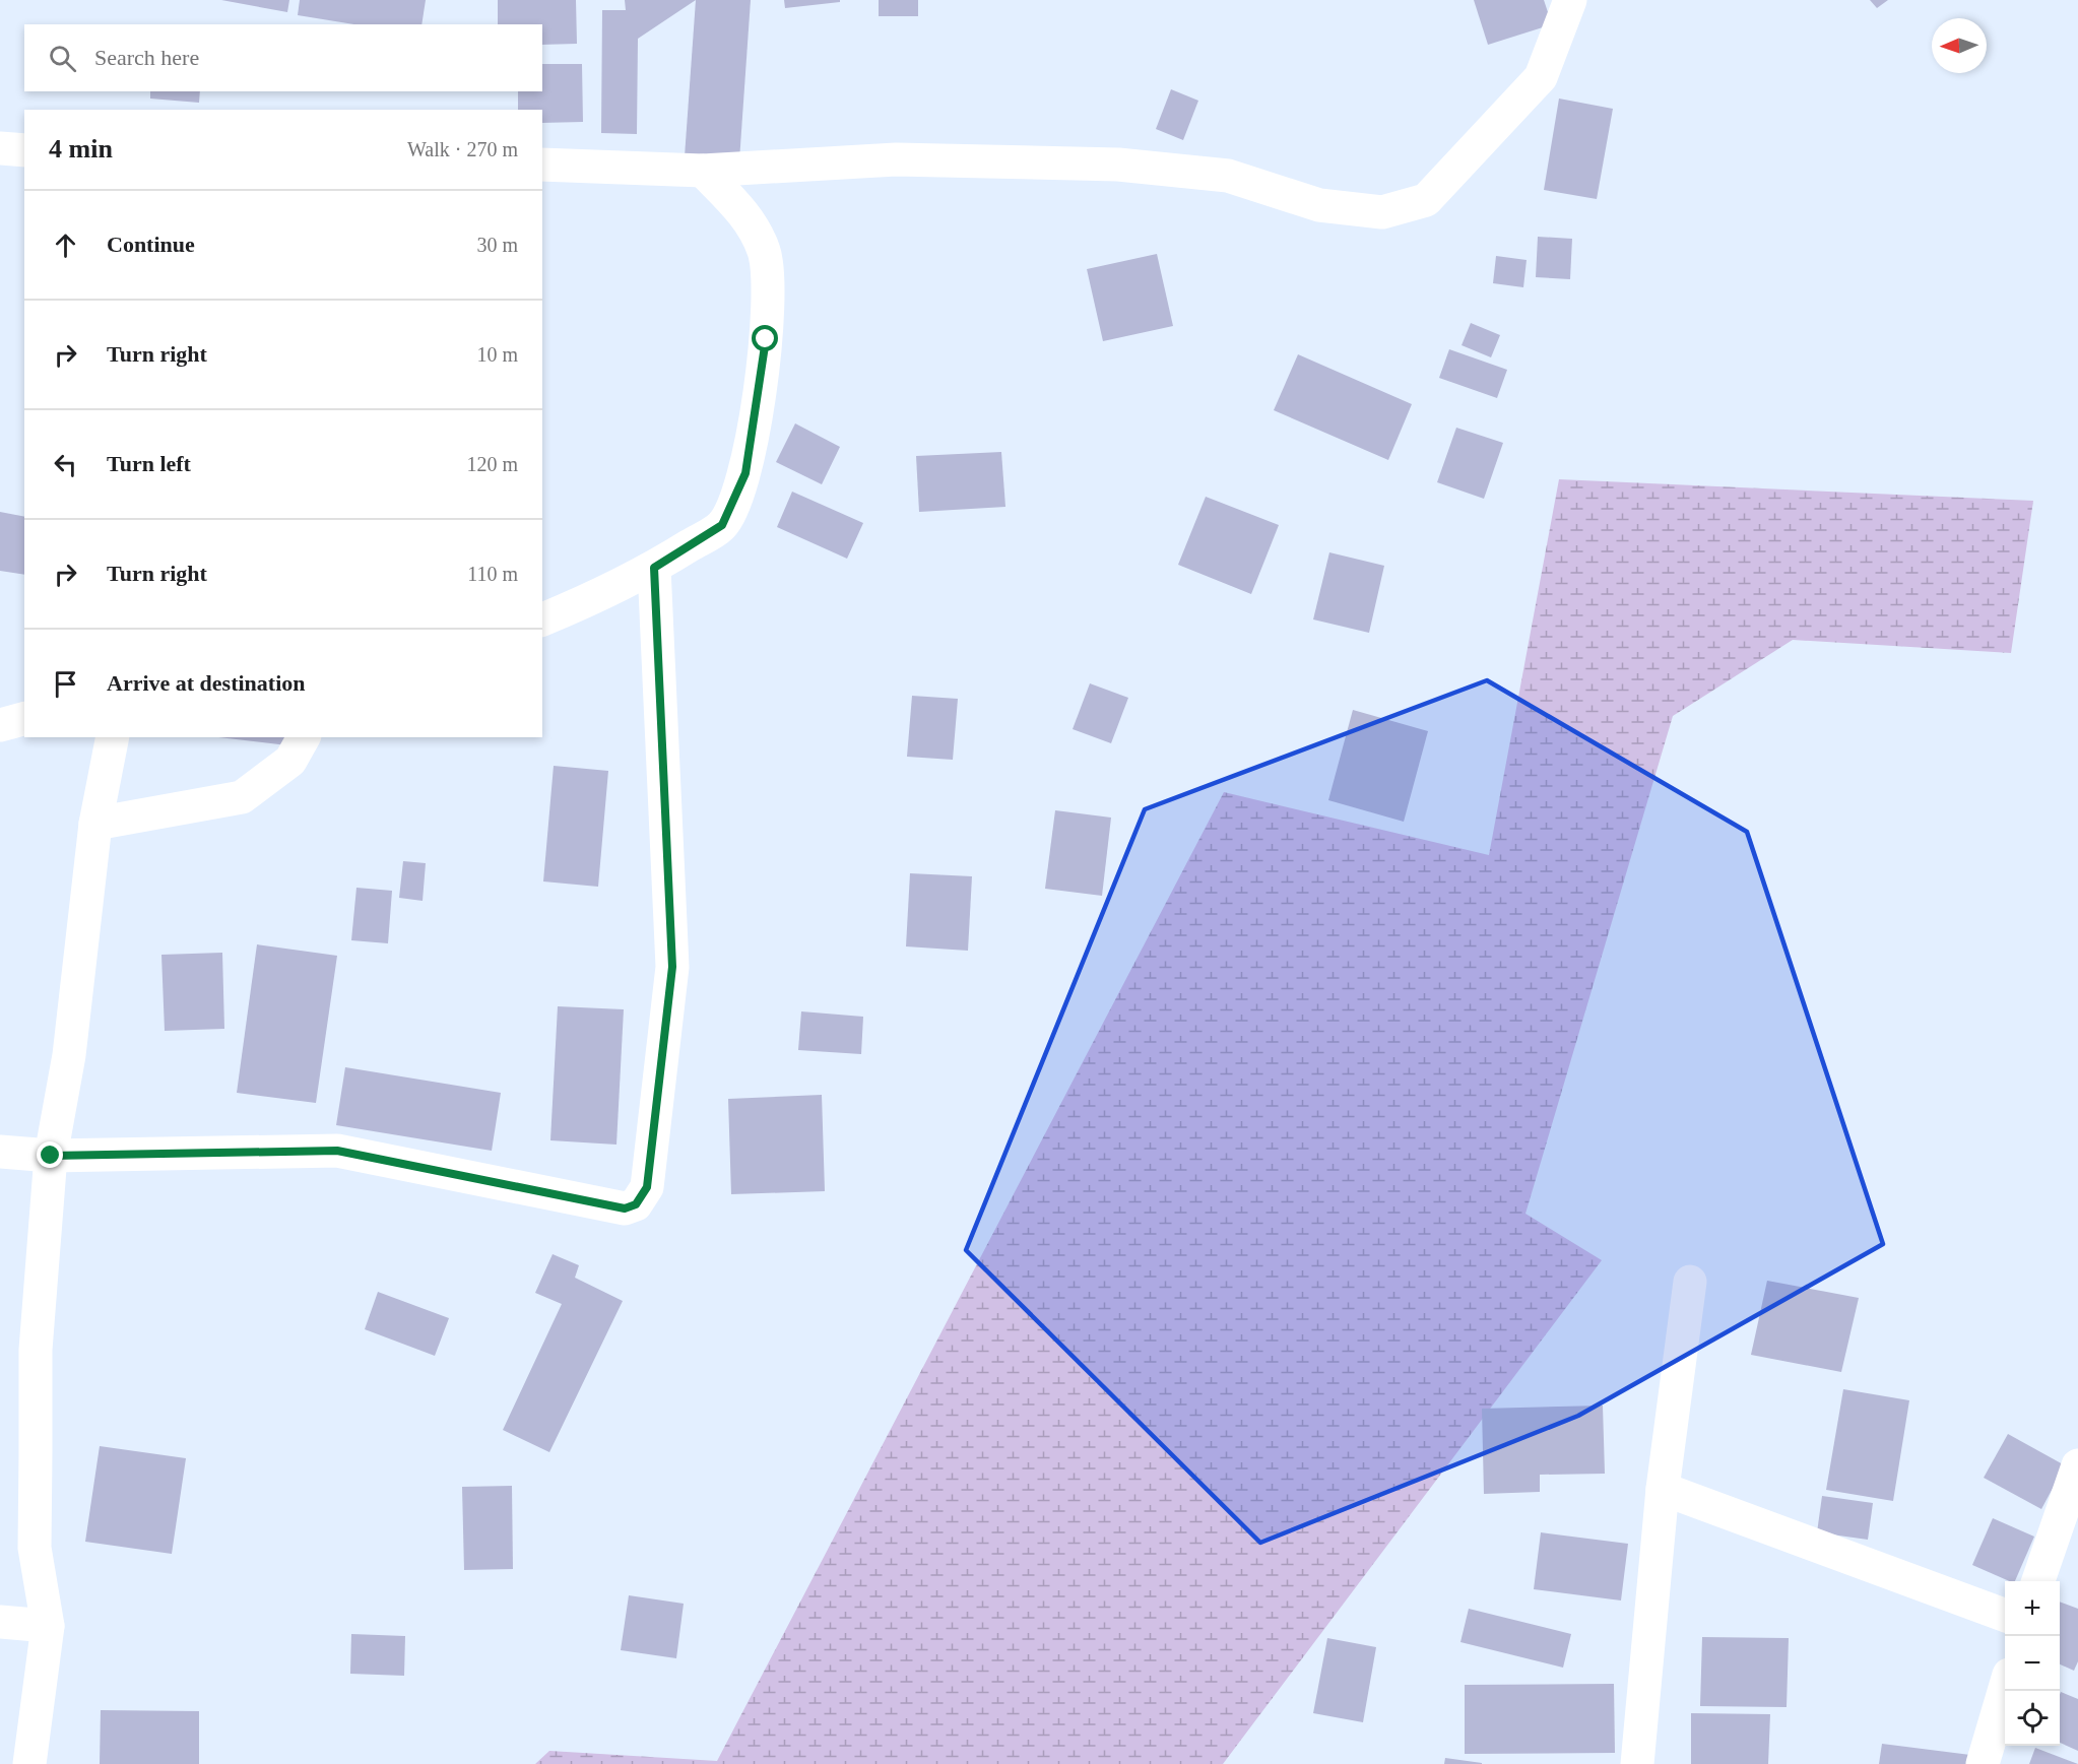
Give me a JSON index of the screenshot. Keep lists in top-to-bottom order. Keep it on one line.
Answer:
{"north":"left","page":{"search":"Search here","heading":["4 min","Walk · 270 m"],"list":[["Continue","30 m"],["Turn right","10 m"],["Turn left","120 m"],["Turn right","110 m"],"Arrive at destination"],"map_buttons":["+","−"]}}
